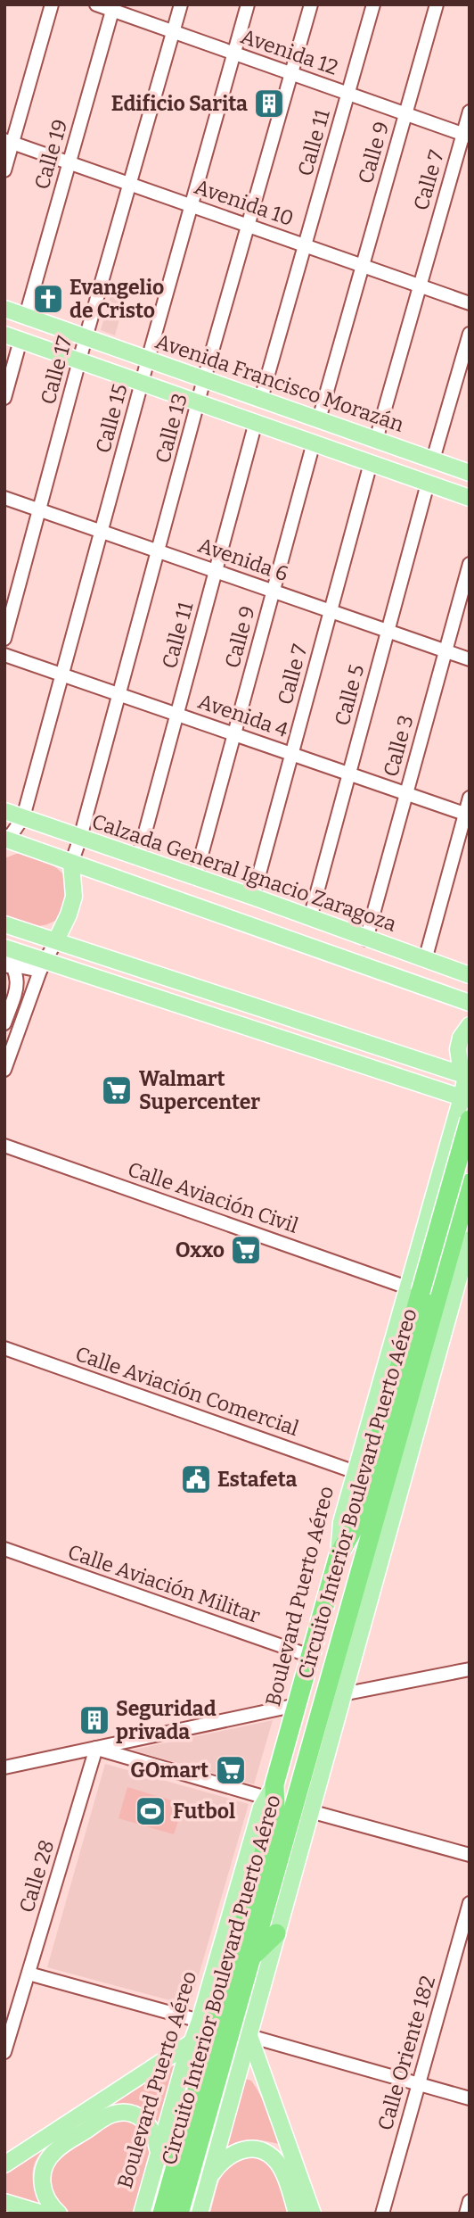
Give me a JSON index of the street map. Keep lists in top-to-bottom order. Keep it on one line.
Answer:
{"streets":{"highway":["Circuito Interior Boulevard Puerto Aéreo","Boulevard Puerto Aéreo"],"main road":["Avenida Francisco Morazán","Calzada General Ignacio Zaragoza"],"street":["Avenida 12","Calle 11","Calle 9","Calle 19","Calle 7","Avenida 10","Calle 17","Calle 15","Calle 13","Avenida 6","Calle 5","Avenida 4","Calle 3","Calle Aviación Civil","Calle Aviación Comercial","Calle Aviación Militar","Calle 28","Calle Oriente 182"]},"crossings":[["Avenida 12","Calle 11"],["Avenida 12","Calle 9"],["Avenida 12","Calle 19"],["Avenida 12","Calle 7"],["Avenida 12","Calle 17"],["Avenida 12","Calle 15"],["Avenida 12","Calle 13"],["Calle 11","Avenida 10"],["Calle 11","Avenida Francisco Morazán"],["Calle 11","Avenida 6"],["Calle 11","Avenida 4"],["Calle 11","Calzada General Ignacio Zaragoza"],["Calle 9","Avenida 10"],["Calle 9","Avenida Francisco Morazán"],["Calle 9","Avenida 6"],["Calle 9","Avenida 4"],["Calle 9","Calzada General Ignacio Zaragoza"],["Calle 19","Avenida 10"],["Calle 19","Avenida Francisco Morazán"],["Calle 7","Avenida 10"],["Calle 7","Avenida Francisco Morazán"],["Calle 7","Avenida 6"],["Calle 7","Avenida 4"],["Calle 7","Calzada General Ignacio Zaragoza"],["Avenida 10","Calle 17"],["Avenida 10","Calle 15"],["Avenida 10","Calle 13"],["Calle 17","Avenida Francisco Morazán"],["Calle 17","Avenida 6"],["Avenida Francisco Morazán","Calle 15"],["Avenida Francisco Morazán","Calle 13"],["Calle 15","Avenida 6"],["Calle 15","Avenida 4"],["Calle 15","Calzada General Ignacio Zaragoza"],["Calle 13","Avenida 6"],["Calle 13","Avenida 4"],["Calle 13","Calzada General Ignacio Zaragoza"],["Avenida 6","Calle 5"],["Avenida 6","Calle 3"],["Calle 5","Avenida 4"],["Calle 5","Calzada General Ignacio Zaragoza"],["Avenida 4","Calle 3"],["Calle 3","Calzada General Ignacio Zaragoza"],["Calle Aviación Civil","Circuito Interior Boulevard Puerto Aéreo"],["Calle Aviación Civil","Boulevard Puerto Aéreo"],["Calle Aviación Comercial","Boulevard Puerto Aéreo"],["Circuito Interior Boulevard Puerto Aéreo","Boulevard Puerto Aéreo"],["Calle Aviación Militar","Boulevard Puerto Aéreo"]],"places":{"building":["Edificio Sarita","Seguridad privada"],"church":["Evangelio de Cristo"],"supermarket":["Walmart Supercenter","Oxxo","GOmart"],"public building":["Estafeta"],"sports":["Futbol"]}}
